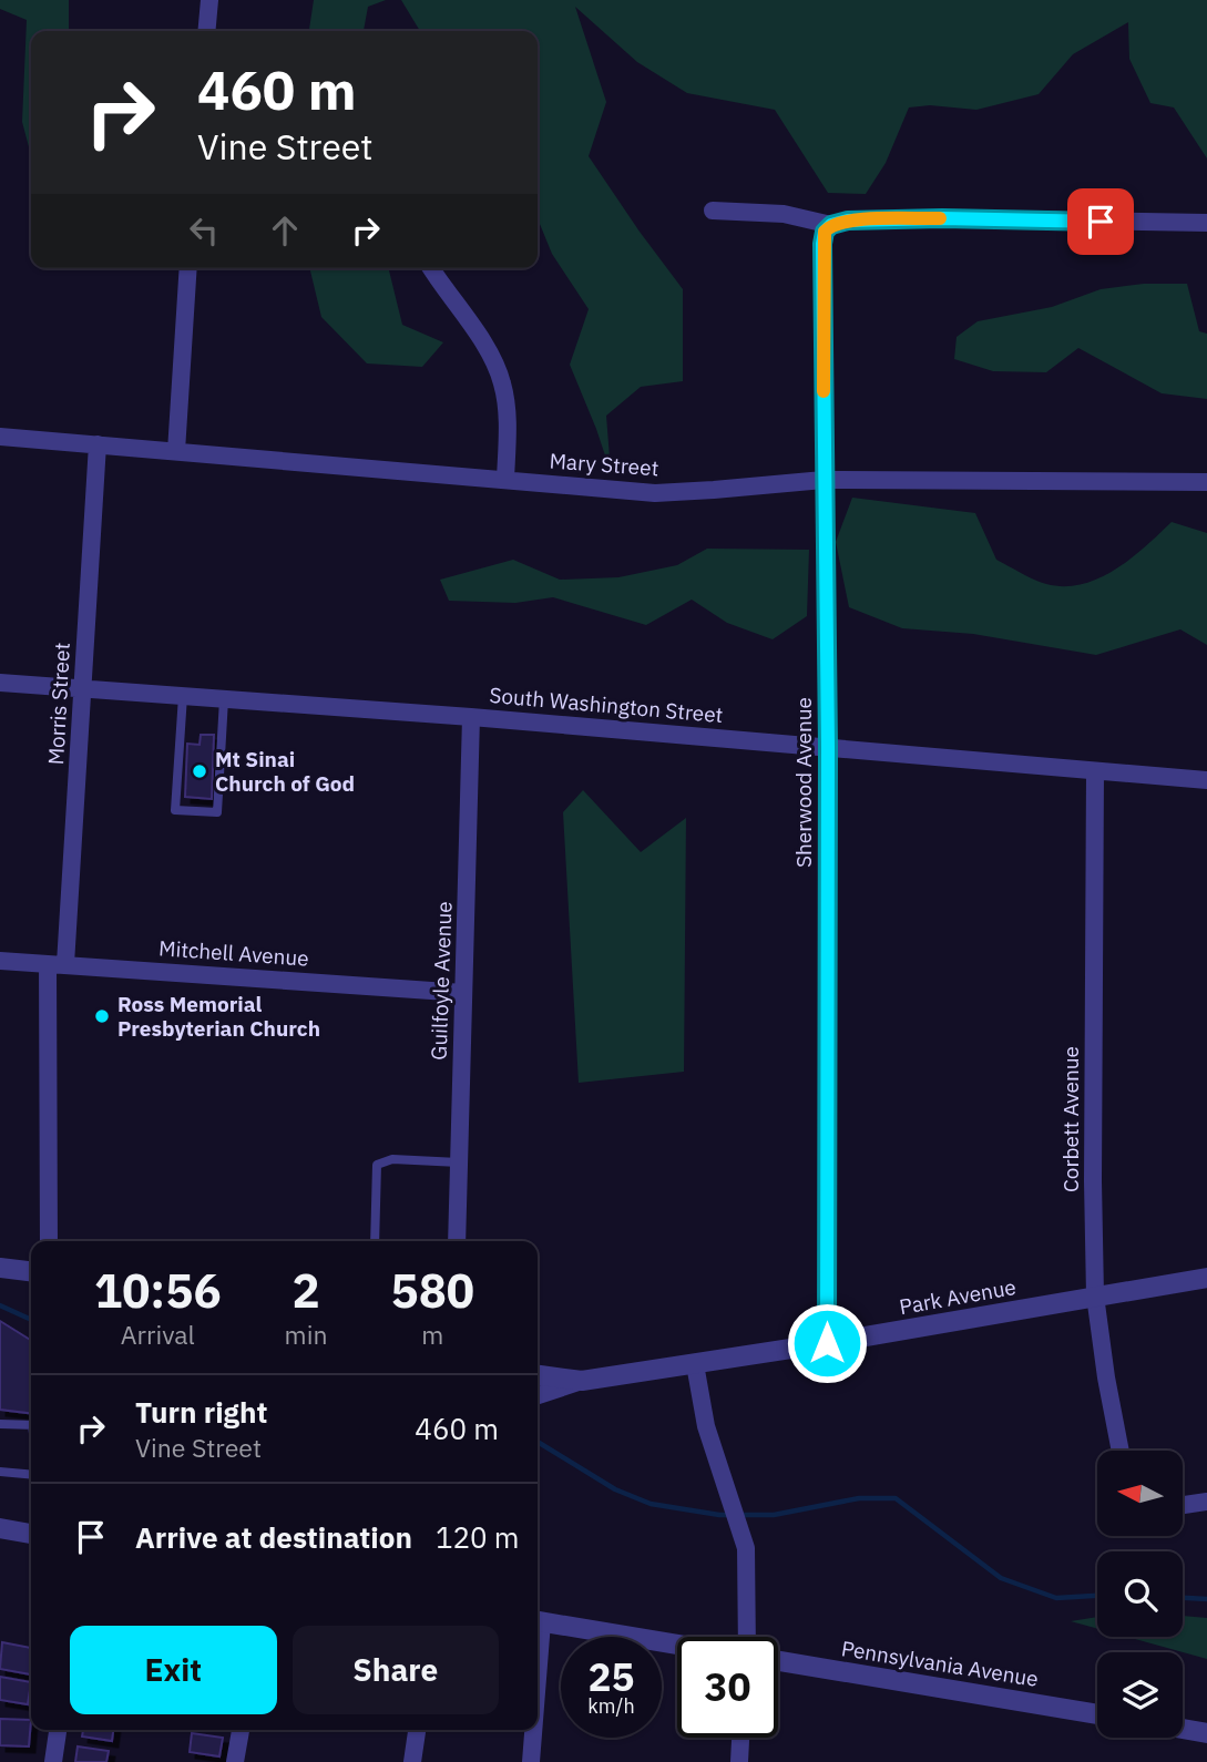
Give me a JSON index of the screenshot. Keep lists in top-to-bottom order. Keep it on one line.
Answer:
{"streets":{"street":["Mary Street","Morris Street","South Washington Street","Sherwood Avenue","Mitchell Avenue","Guilfoyle Avenue","Corbett Avenue","Park Avenue","Pennsylvania Avenue"]},"crossings":[["Mary Street","Morris Street"],["Mary Street","Sherwood Avenue"],["Morris Street","South Washington Street"],["Morris Street","Mitchell Avenue"],["South Washington Street","Sherwood Avenue"],["South Washington Street","Guilfoyle Avenue"],["South Washington Street","Corbett Avenue"],["Sherwood Avenue","Park Avenue"],["Mitchell Avenue","Guilfoyle Avenue"],["Corbett Avenue","Park Avenue"]],"places":["Mt Sinai Church of God","Ross Memorial Presbyterian Church"],"north":"left","page":{"turn":["460 m","Vine Street"],"eta":["10:56","Arrival","2","min","580","m"],"list":[{"name":"Turn right","note":"Vine Street","value":"460 m"},{"name":"Arrive at destination","value":"120 m"}],"buttons":["Exit","Share"],"speed":"25 km/h","limit":"30"}}
